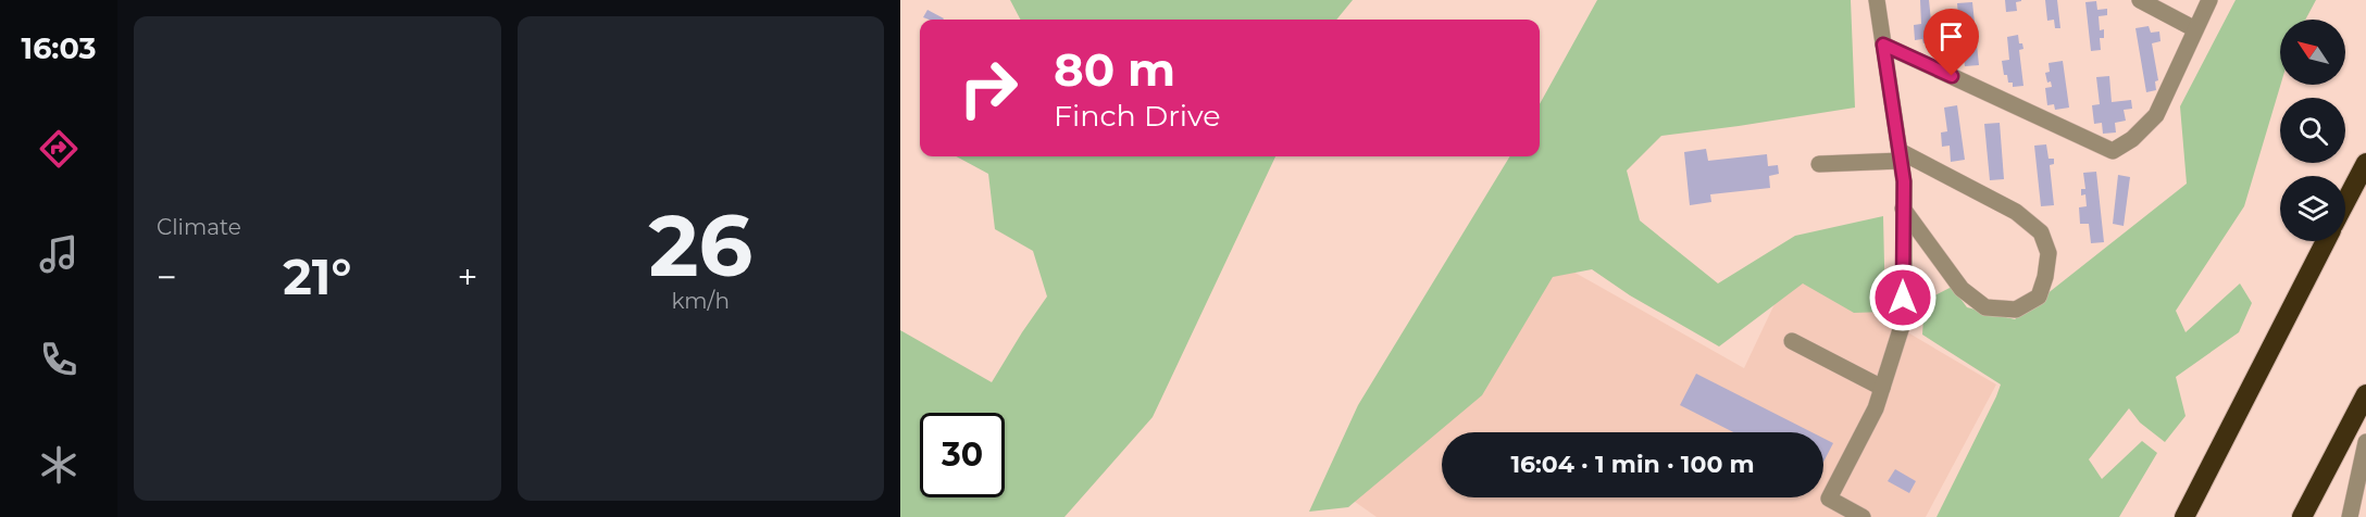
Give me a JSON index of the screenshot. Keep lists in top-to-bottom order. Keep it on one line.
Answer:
{"north":"top left","page":{"tabs":"16:03","tile":["Climate",["26","km/h"]],"turn":["80 m","Finch Drive"],"heat":["−","21°","+"],"limit":"30","trip":"16:04 · 1 min · 100 m"}}
